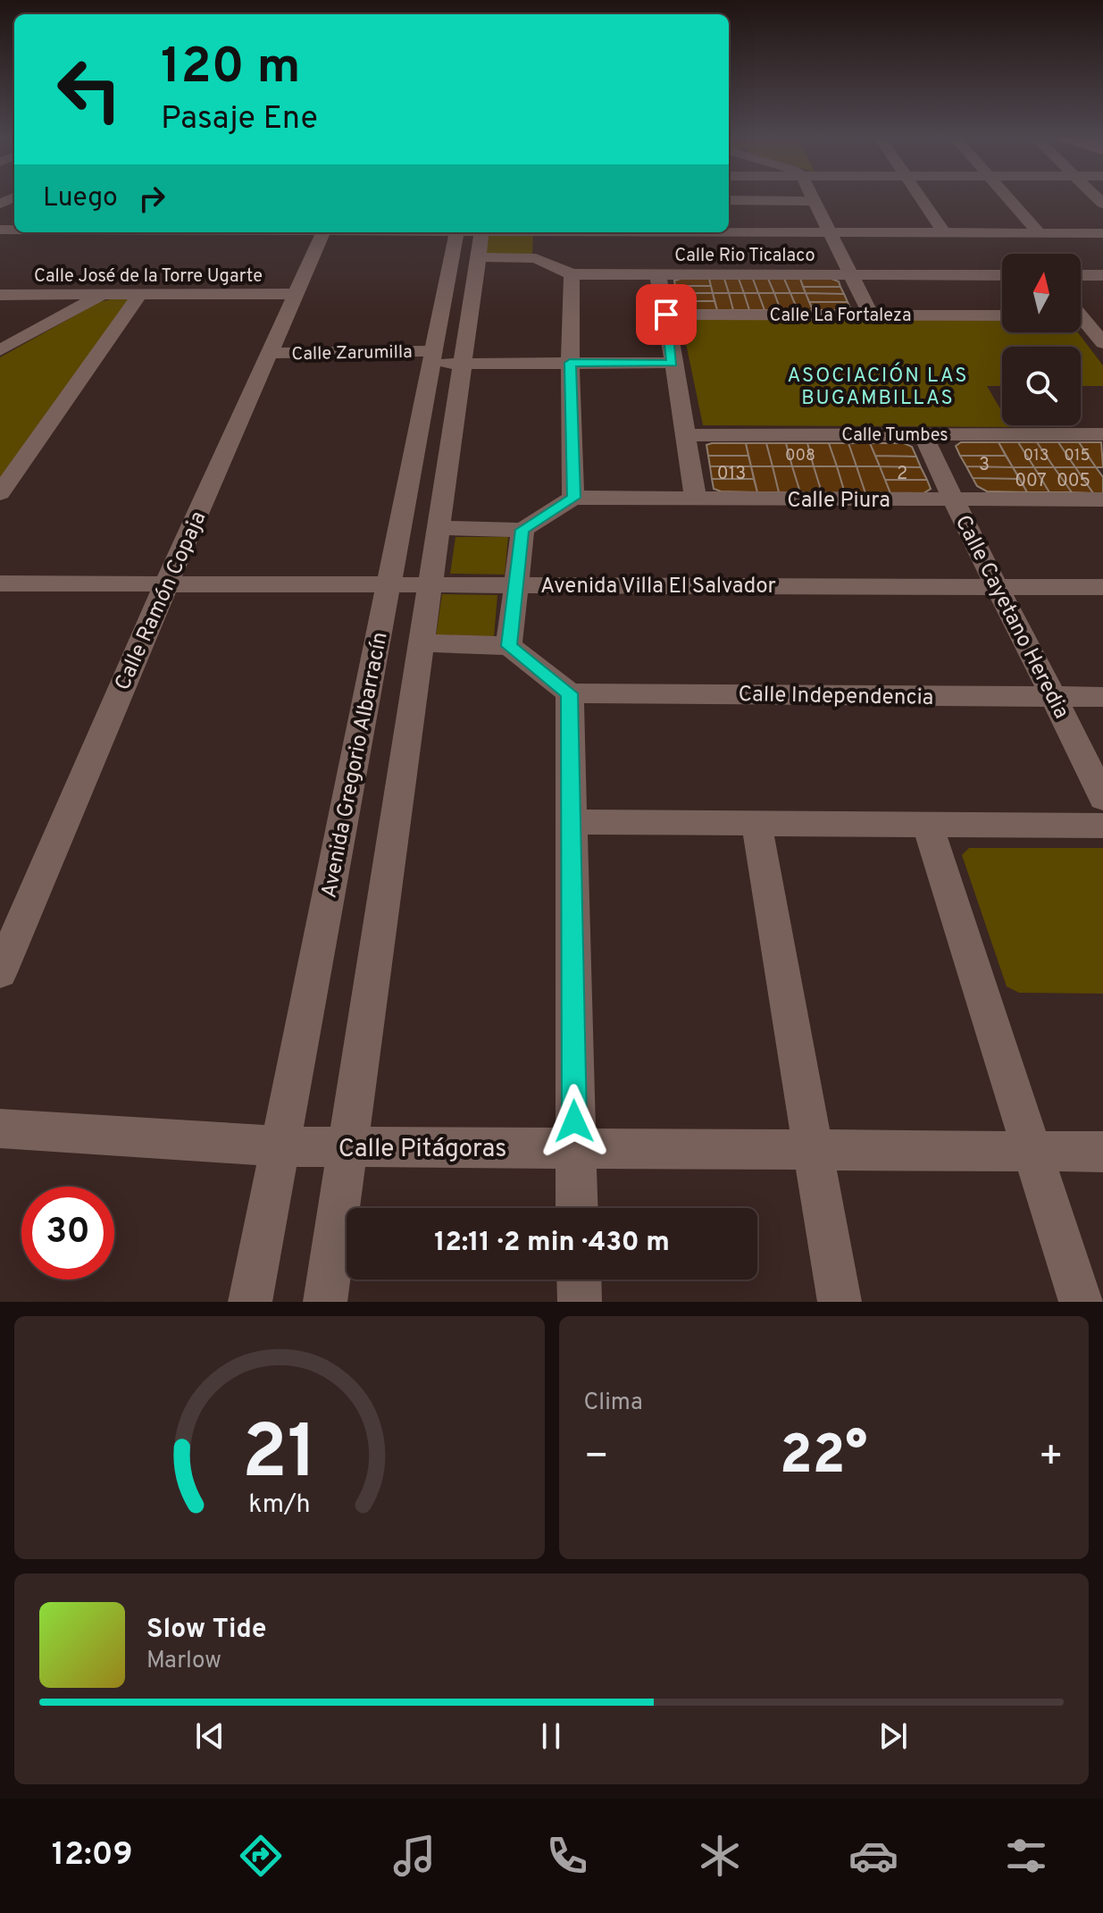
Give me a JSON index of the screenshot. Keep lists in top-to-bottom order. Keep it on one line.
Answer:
{"streets":{"street":["Calle Rio Ticalaco","Calle José de la Torre Ugarte","Calle La Fortaleza","Calle Zarumilla","Calle Tumbes","Calle Piura","Avenida Villa El Salvador","Calle Ramón Copaja","Calle Cayetano Heredia","Calle Independencia","Avenida Gregorio Albarracín","Calle Pitágoras"]},"crossings":[["Calle Rio Ticalaco","Avenida Gregorio Albarracín"],["Calle José de la Torre Ugarte","Calle Ramón Copaja"],["Calle Zarumilla","Calle Ramón Copaja"],["Calle Zarumilla","Avenida Gregorio Albarracín"],["Calle Tumbes","Calle Cayetano Heredia"],["Calle Piura","Calle Cayetano Heredia"],["Avenida Villa El Salvador","Calle Ramón Copaja"],["Avenida Villa El Salvador","Calle Cayetano Heredia"],["Avenida Villa El Salvador","Avenida Gregorio Albarracín"],["Calle Cayetano Heredia","Calle Independencia"],["Avenida Gregorio Albarracín","Calle Pitágoras"]],"districts":["ASOCIACIÓN LAS BUGAMBILLAS"],"house_numbers":["008","013","015","3","013","2","007","005"],"north":"top","page":{"turn":["120 m","Pasaje Ene"],"then":"Luego","limit":"30","trip":"12:11 · 2 min · 430 m","tile":"Clima","heat":["−","22°","+"],"song":["Slow Tide","Marlow"],"tabs":"12:09","gauge":["21","km/h"]}}
